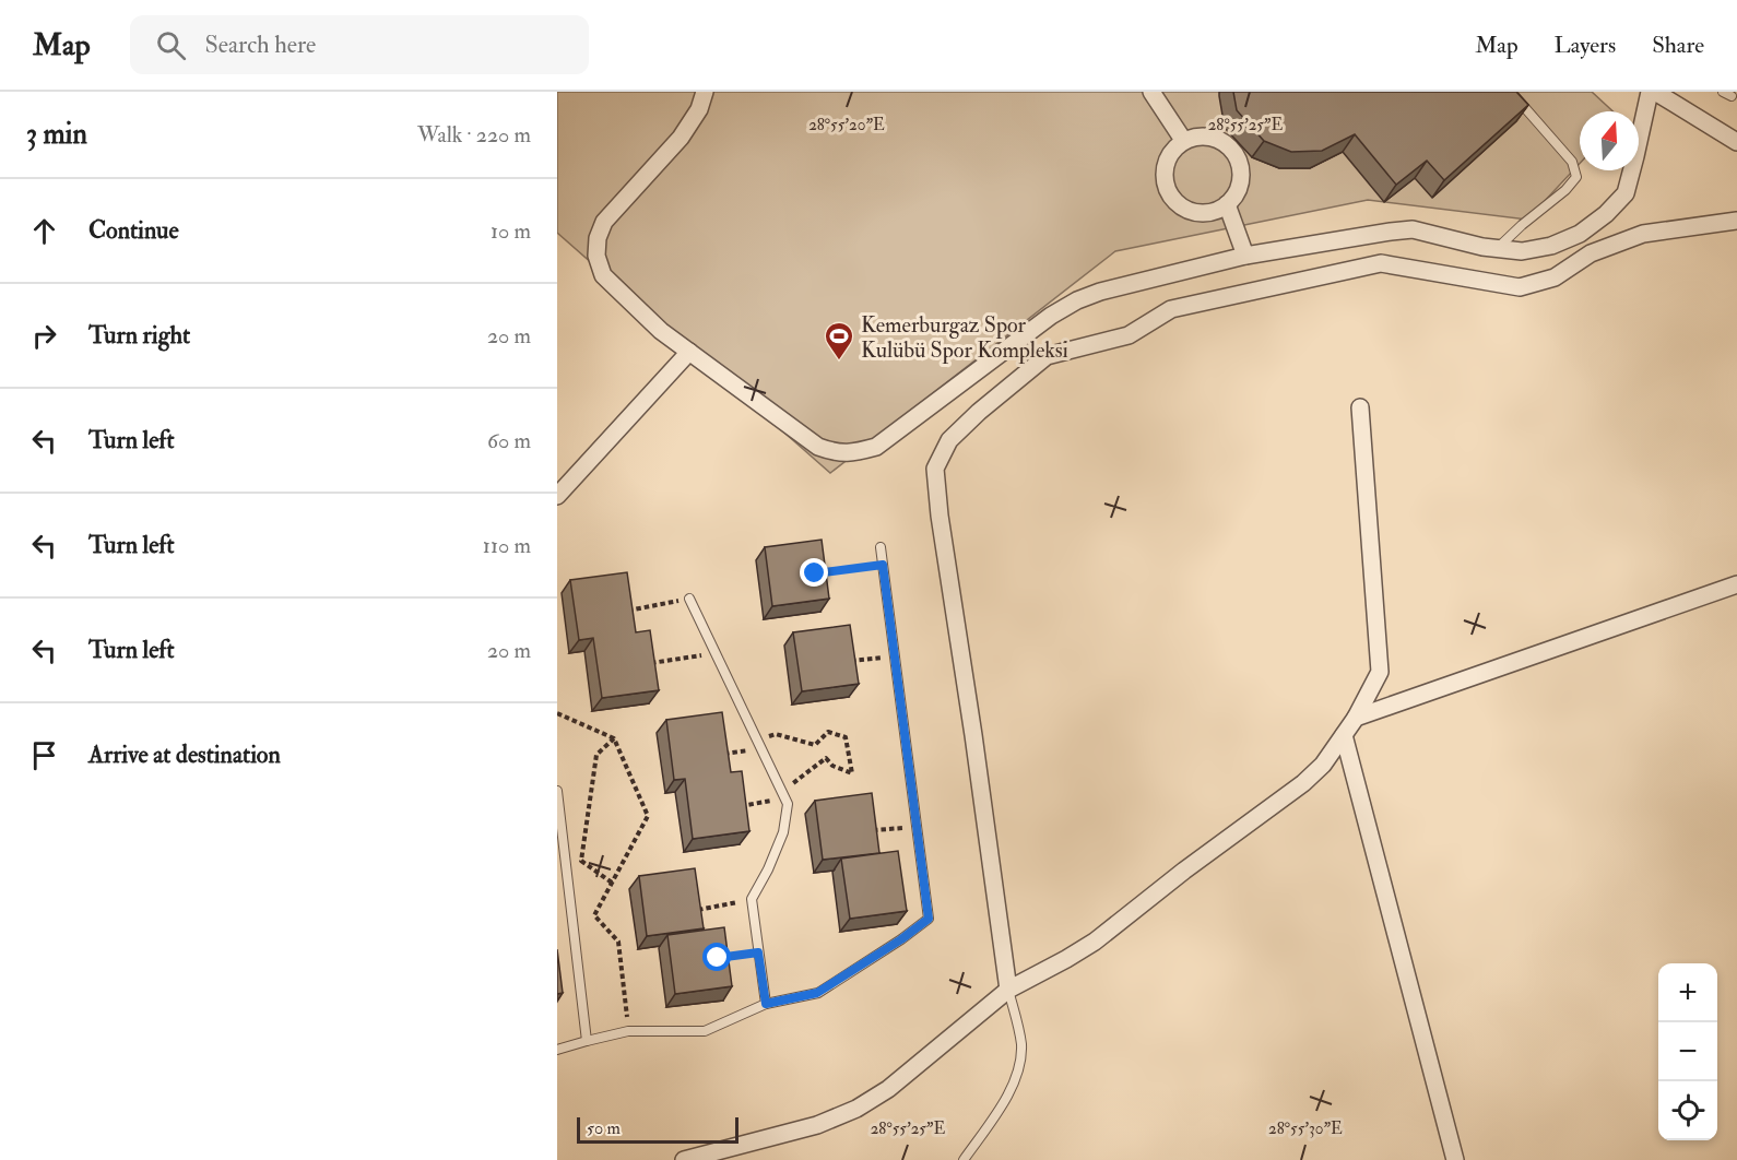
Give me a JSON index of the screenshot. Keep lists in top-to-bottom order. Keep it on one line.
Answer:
{"places":{"sports":["Kemerburgaz Spor Kulübü Spor Kompleksi"]},"scale_bar":"50 m","north":"top","page":{"header":"Map","search":"Search here","nav":["Map","Layers","Share"],"heading":["3 min","Walk · 220 m"],"list":[["Continue","10 m"],["Turn right","20 m"],["Turn left","60 m"],["Turn left","110 m"],["Turn left","20 m"],"Arrive at destination"],"map_buttons":["+","−"],"scale":"50 m"},"coordinates":["28°55'20\"E","28°55'25\"E","28°55'30\"E"]}
